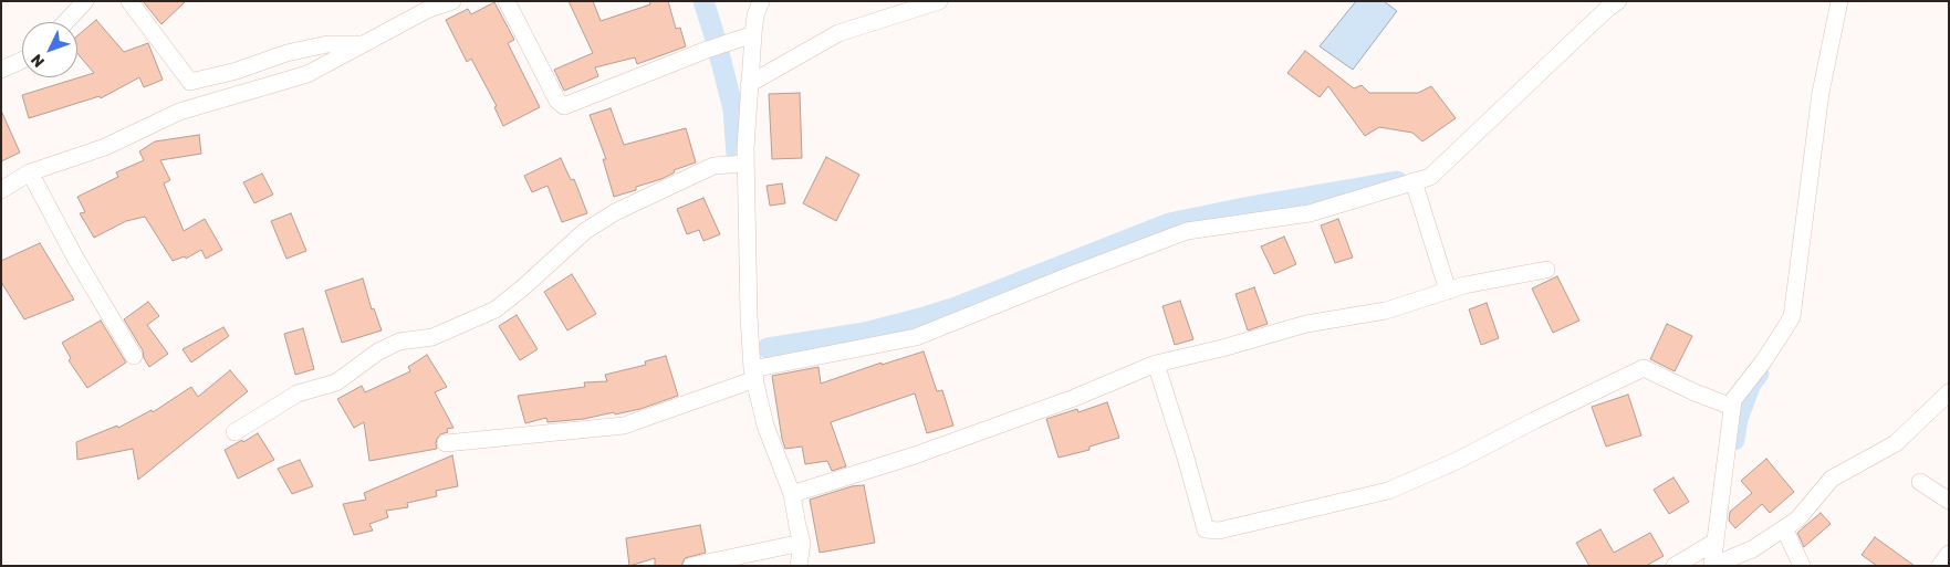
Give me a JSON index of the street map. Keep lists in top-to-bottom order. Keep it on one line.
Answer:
{"north":"bottom left"}
